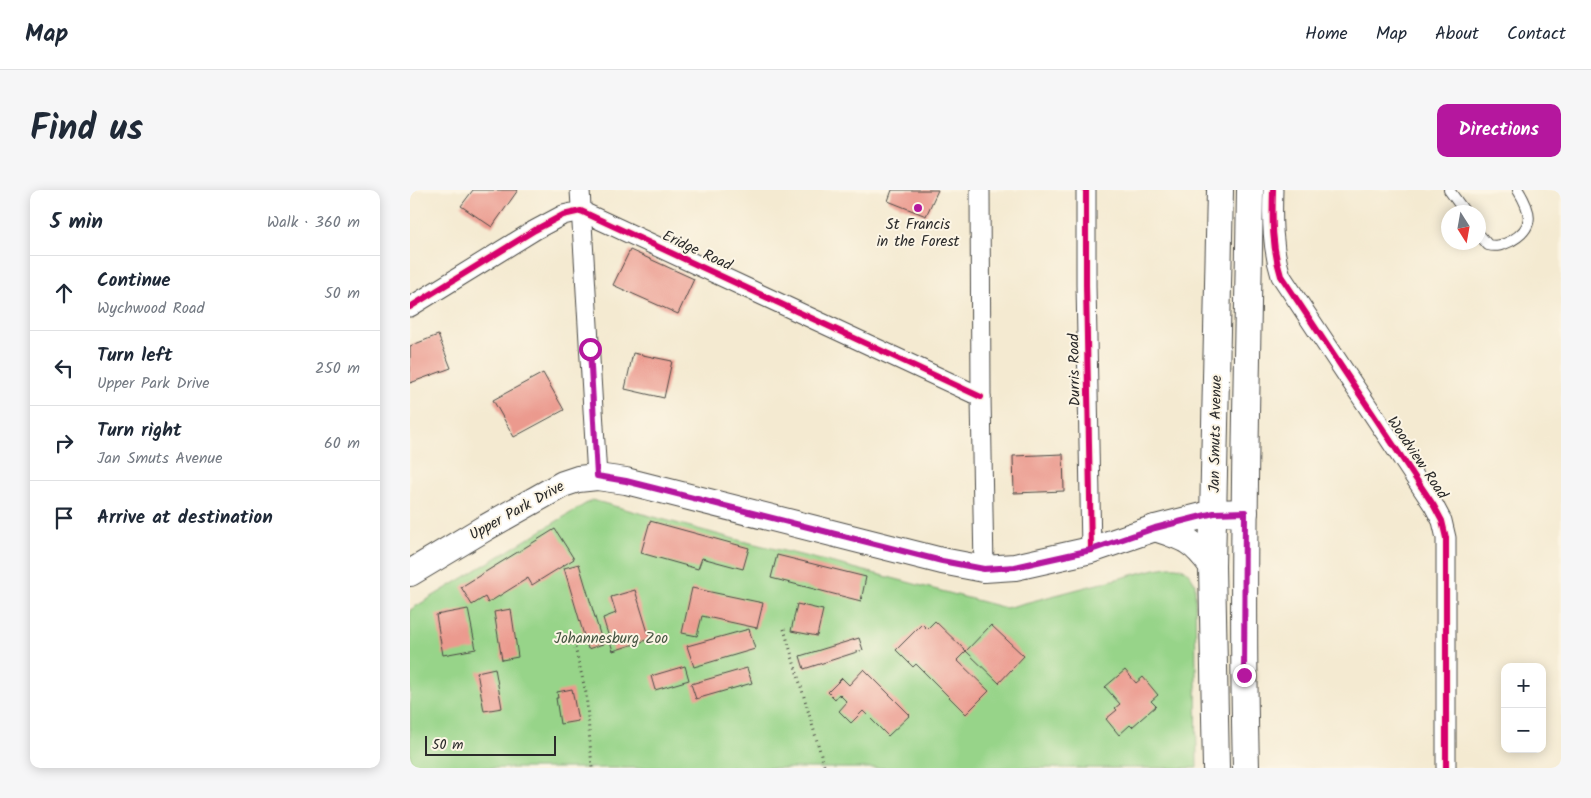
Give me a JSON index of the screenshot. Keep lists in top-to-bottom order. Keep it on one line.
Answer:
{"streets":{"main road":["Jan Smuts Avenue","Upper Park Drive"],"street":["Eridge Road","Durris Road","Woodview Road"]},"crossings":[["Durris Road","Upper Park Drive"],["Jan Smuts Avenue","Upper Park Drive"]],"parks":["Johannesburg Zoo"],"places":["St Francis in the Forest"],"scale_bar":"50 m","north":"bottom","page":{"header":"Map","nav":["Home","Map","About","Contact"],"title":"Find us","buttons":"Directions","heading":["5 min","Walk · 360 m"],"list":[["Continue","Wychwood Road","50 m"],["Turn left","Upper Park Drive","250 m"],["Turn right","Jan Smuts Avenue","60 m"],"Arrive at destination"],"map_buttons":["+","−"],"scale":"50 m"}}
